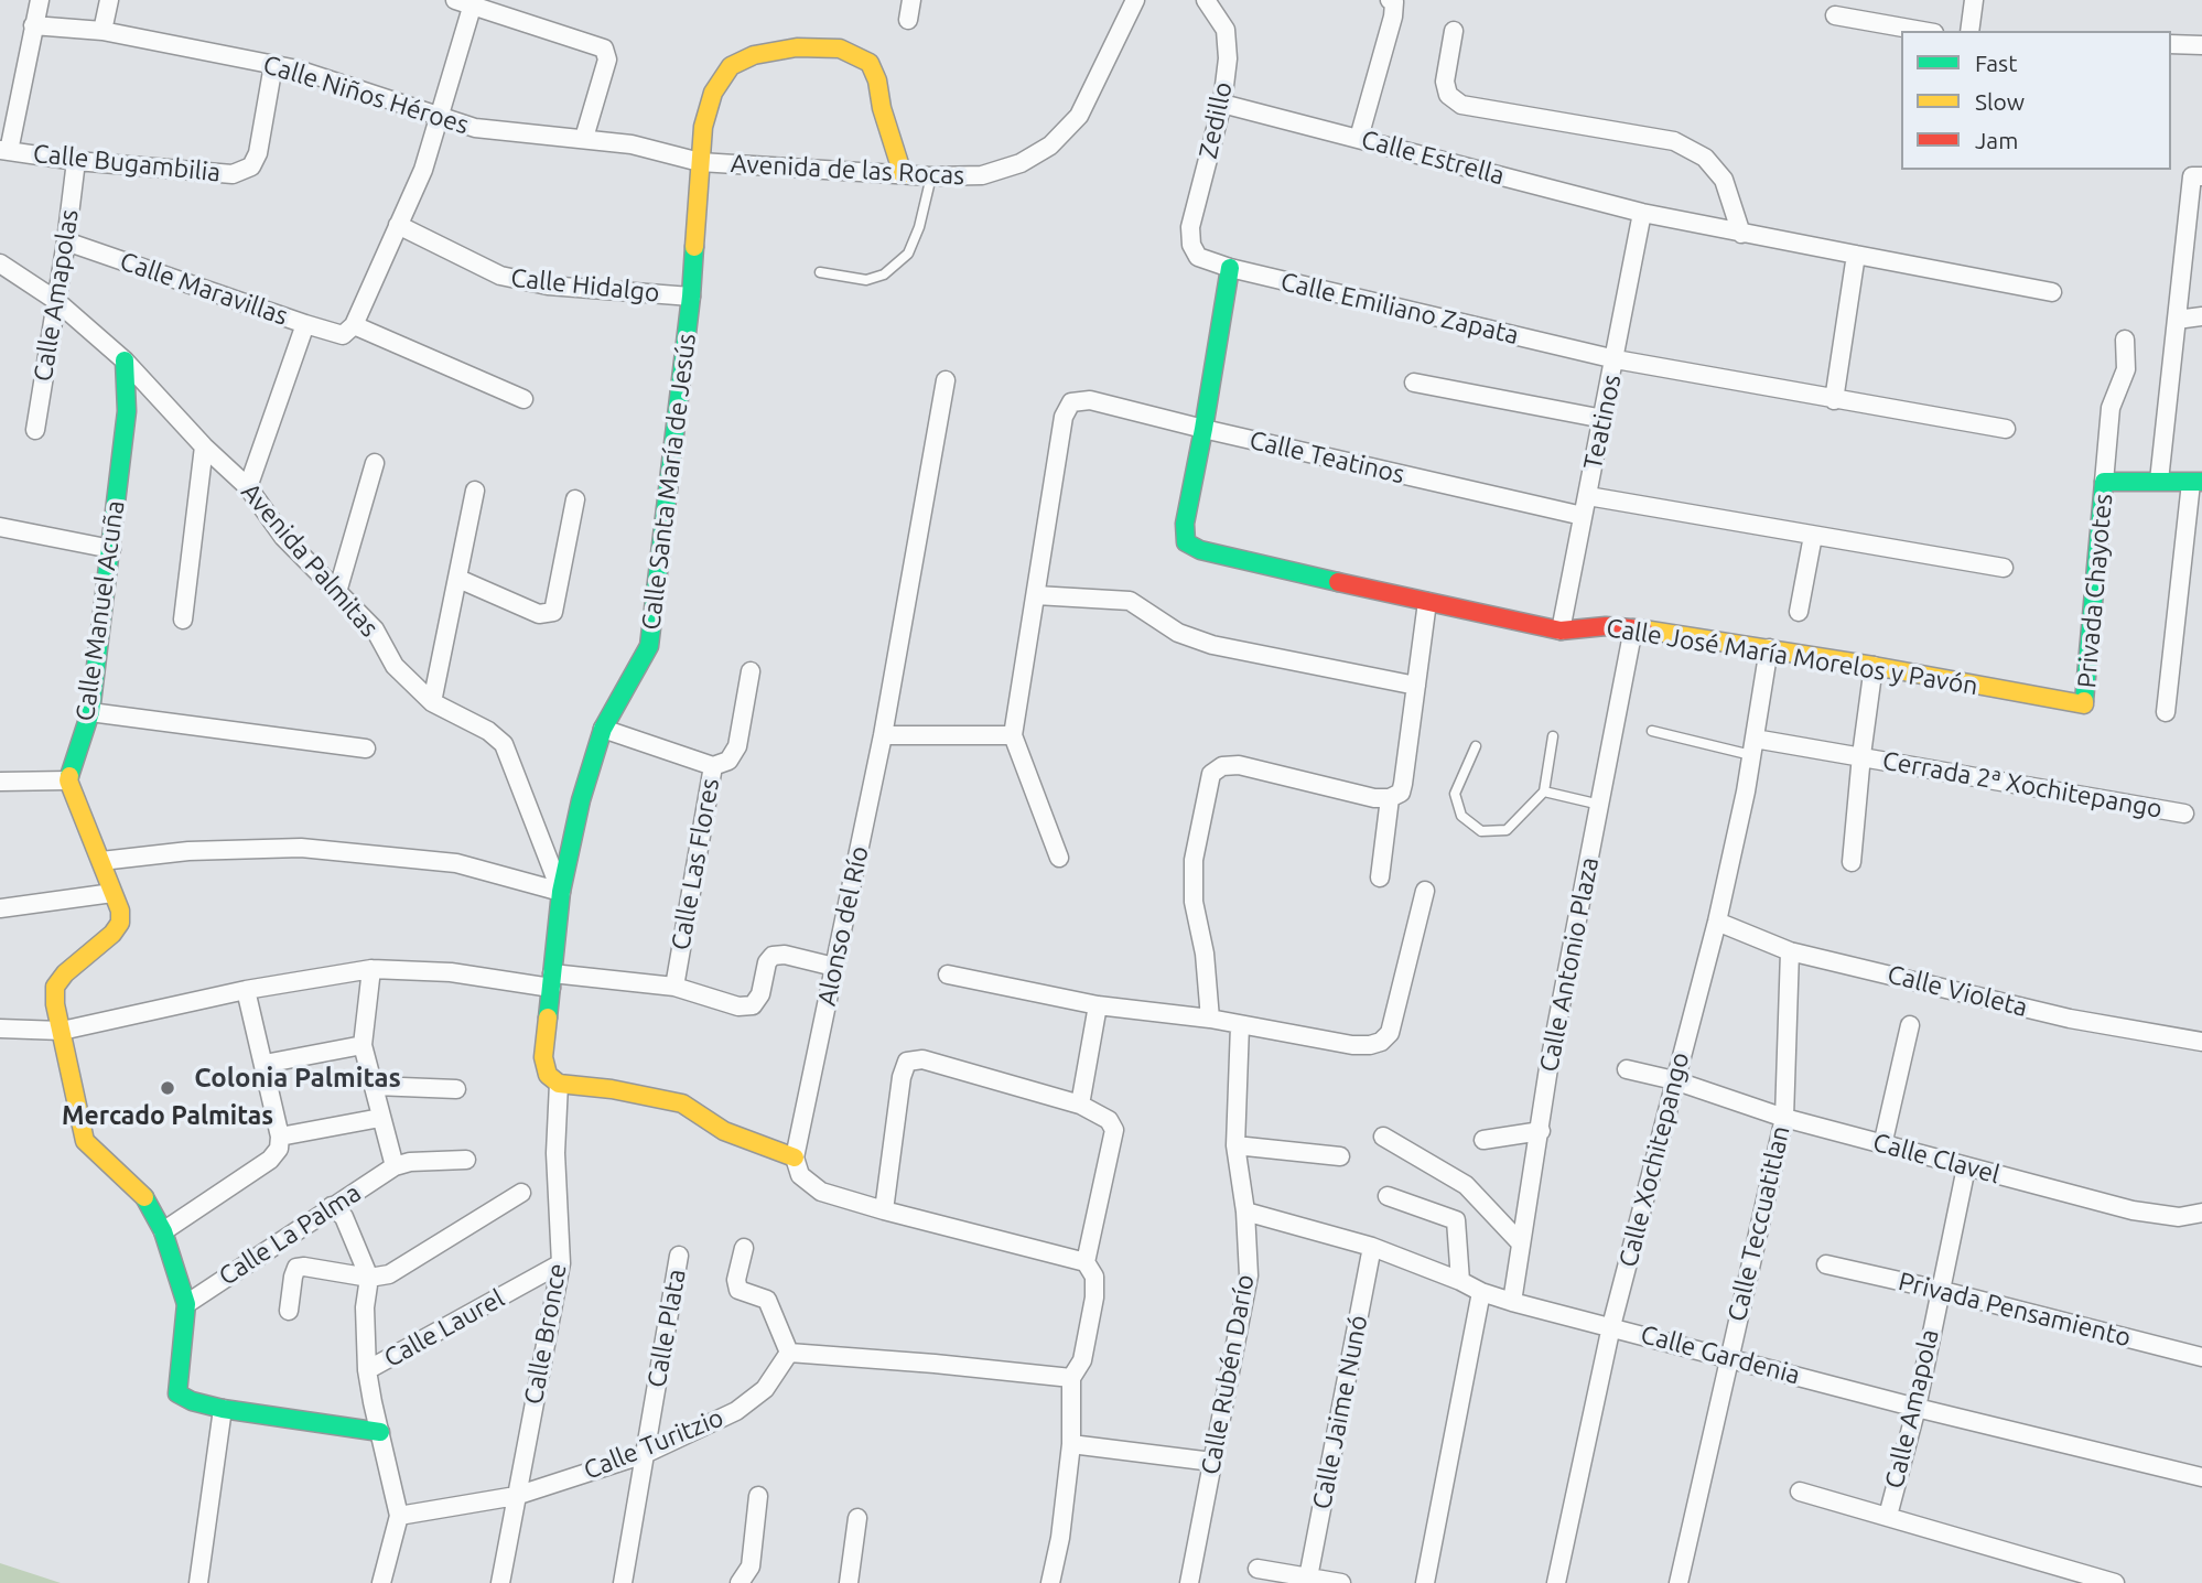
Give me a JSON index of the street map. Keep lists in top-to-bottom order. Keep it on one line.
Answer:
{"streets":{"street":["Calle Niños Héroes","Zedillo","Calle Estrella","Calle Bugambilia","Avenida de las Rocas","Calle Hidalgo","Calle Maravillas","Calle Amapolas","Calle Emiliano Zapata","Teatinos","Calle Teatinos","Calle Santa María de Jesús","Avenida Palmitas","Privada Chayotes","Calle Manuel Acuña","Calle José María Morelos y Pavón","Cerrada 2ª Xochitepango","Calle Las Flores","Alonso del Río","Calle Antonio Plaza","Calle Violeta","Calle Clavel","Calle Xochitepango","Calle Teccuatitlan","Calle La Palma","Privada Pensamiento","Calle Laurel","Calle Plata","Calle Bronce","Calle Gardenia","Calle Rubén Darío","Calle Amapola","Calle Jaime Nunó","Calle Turitzio"]},"crossings":[["Calle Niños Héroes","Calle Bugambilia"],["Calle Niños Héroes","Avenida de las Rocas"],["Calle Niños Héroes","Calle Santa María de Jesús"],["Zedillo","Calle Estrella"],["Zedillo","Calle Emiliano Zapata"],["Calle Estrella","Teatinos"],["Calle Bugambilia","Calle Amapolas"],["Avenida de las Rocas","Calle Santa María de Jesús"],["Calle Hidalgo","Calle Santa María de Jesús"],["Calle Maravillas","Calle Amapolas"],["Calle Amapolas","Avenida Palmitas"],["Calle Emiliano Zapata","Teatinos"],["Teatinos","Calle Teatinos"],["Teatinos","Calle José María Morelos y Pavón"],["Calle Teatinos","Calle José María Morelos y Pavón"],["Calle Santa María de Jesús","Avenida Palmitas"],["Calle Santa María de Jesús","Calle Las Flores"],["Calle Santa María de Jesús","Calle Bronce"],["Avenida Palmitas","Calle Manuel Acuña"],["Privada Chayotes","Calle José María Morelos y Pavón"],["Calle José María Morelos y Pavón","Calle Antonio Plaza"],["Calle José María Morelos y Pavón","Calle Xochitepango"],["Calle Antonio Plaza","Calle Gardenia"],["Calle Violeta","Calle Xochitepango"],["Calle Violeta","Calle Teccuatitlan"],["Calle Clavel","Calle Xochitepango"],["Calle Clavel","Calle Teccuatitlan"],["Calle Clavel","Calle Amapola"],["Calle Xochitepango","Calle Gardenia"],["Calle Teccuatitlan","Calle Gardenia"],["Privada Pensamiento","Calle Amapola"],["Calle Laurel","Calle Bronce"],["Calle Plata","Calle Turitzio"],["Calle Bronce","Calle Turitzio"],["Calle Gardenia","Calle Rubén Darío"],["Calle Gardenia","Calle Amapola"],["Calle Gardenia","Calle Jaime Nunó"]],"districts":["Colonia Palmitas"],"places":["Mercado Palmitas"],"legend":["Fast","Slow","Jam"]}
